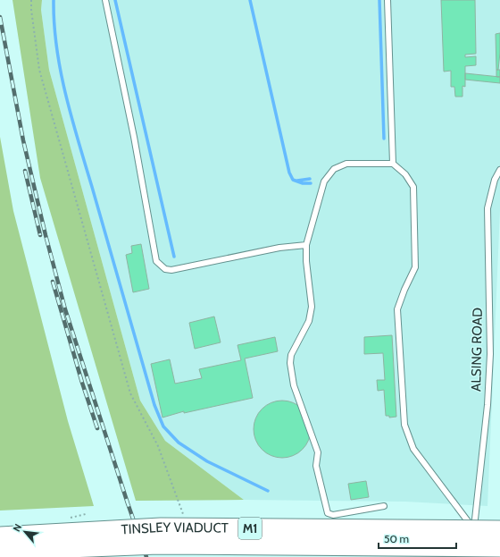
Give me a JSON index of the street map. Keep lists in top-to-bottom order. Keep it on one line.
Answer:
{"streets":{"highway":["M1","TINSLEY VIADUCT"],"lane":["ALSING ROAD"]},"scale_bar":"50 m","north":"top left"}
